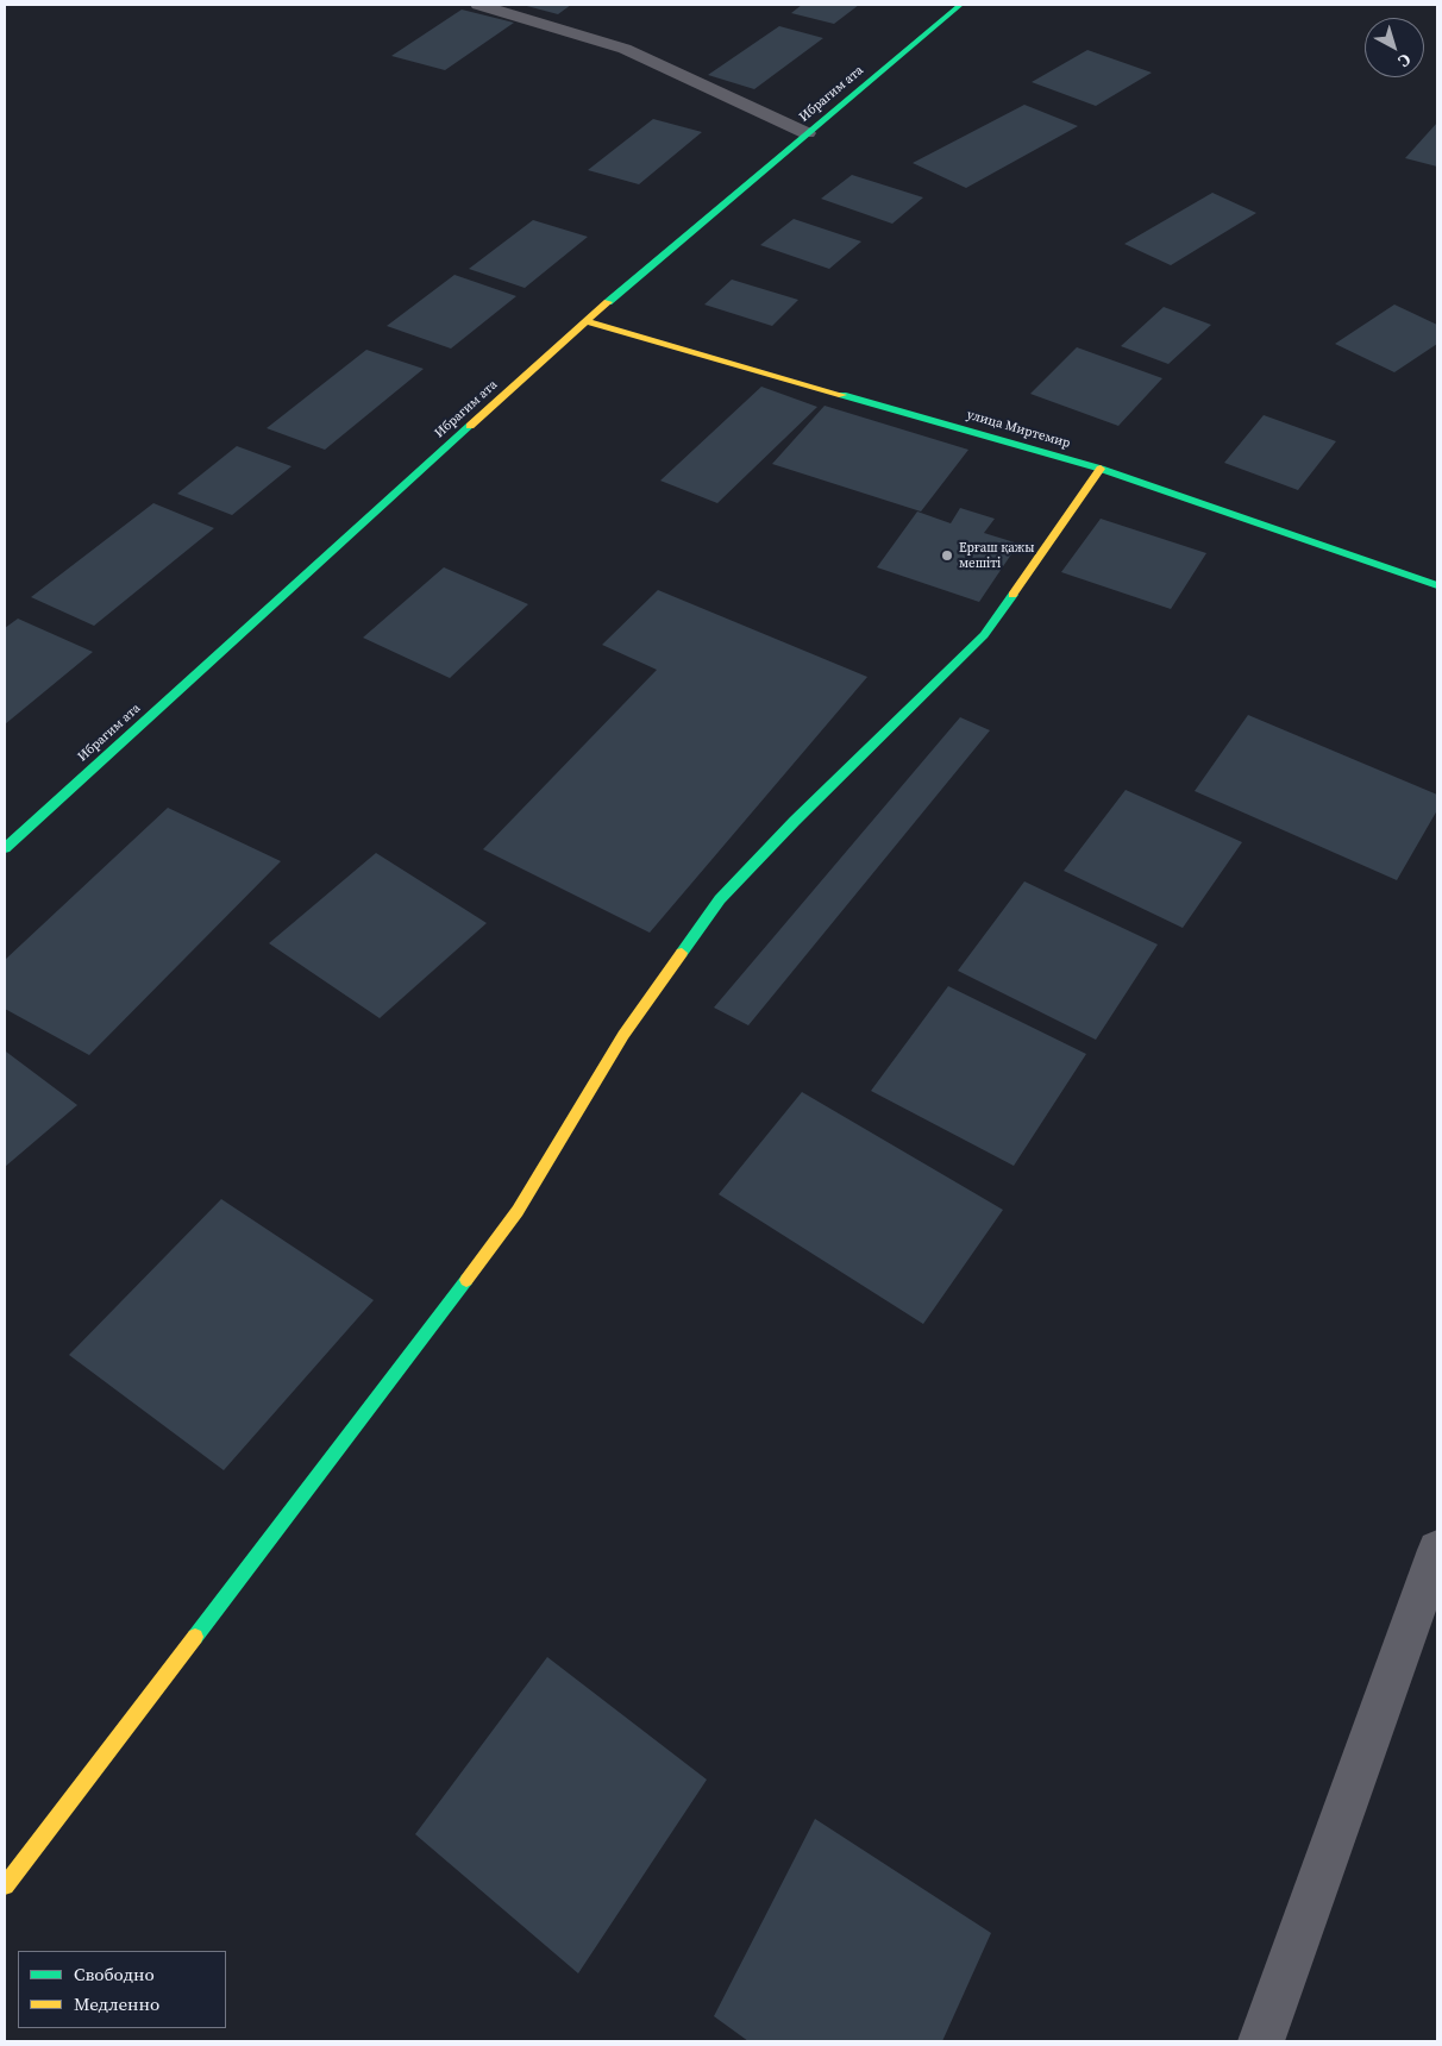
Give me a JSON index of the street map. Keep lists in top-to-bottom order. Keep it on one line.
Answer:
{"streets":{"street":["Ибрагим ата","улица Миртемир"]},"crossings":[["Ибрагим ата","улица Миртемир"]],"places":["Ерғаш қажы мешіті"],"legend":["Свободно","Медленно"],"north":"bottom right"}
